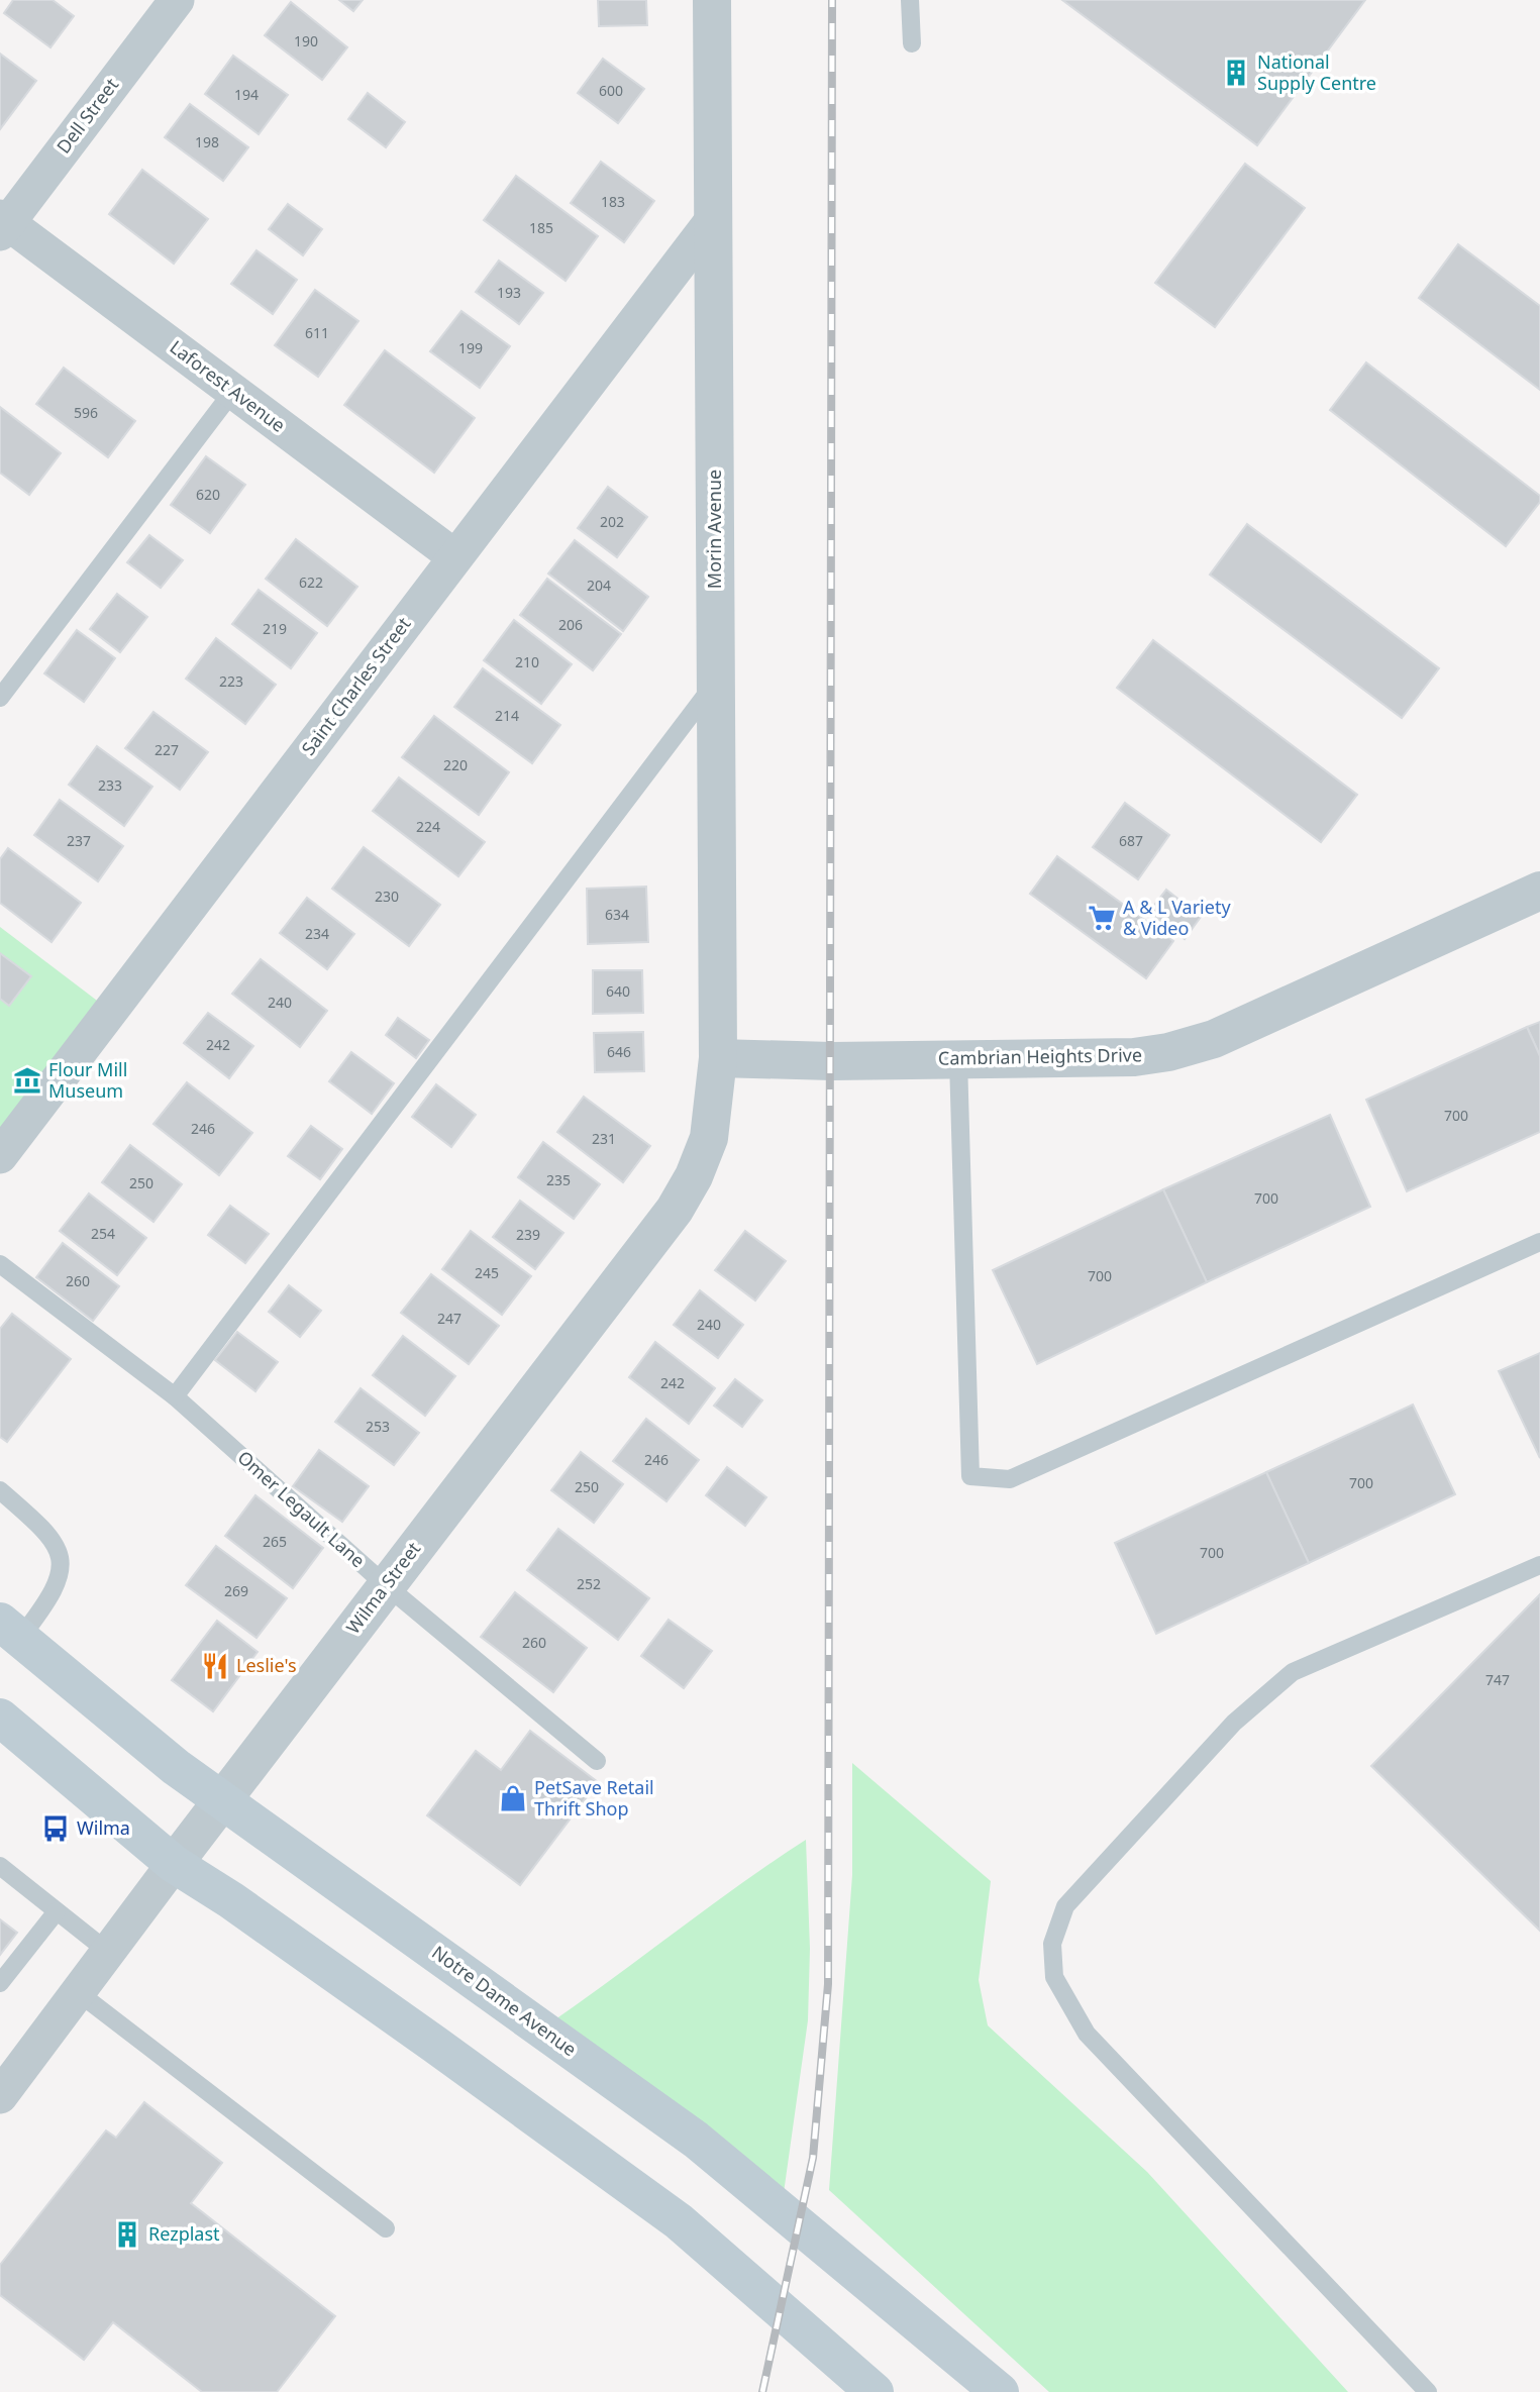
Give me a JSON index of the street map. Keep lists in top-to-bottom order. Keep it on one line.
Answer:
{"streets":{"main road":["Notre Dame Avenue"],"street":["Dell Street","Laforest Avenue","Morin Avenue","Saint Charles Street","Cambrian Heights Drive","Wilma Street"],"lane":["Omer Legault Lane"]},"crossings":[["Dell Street","Laforest Avenue"],["Laforest Avenue","Saint Charles Street"],["Morin Avenue","Saint Charles Street"],["Morin Avenue","Cambrian Heights Drive"],["Morin Avenue","Wilma Street"],["Cambrian Heights Drive","Wilma Street"],["Omer Legault Lane","Wilma Street"],["Wilma Street","Notre Dame Avenue"]],"places":{"building":["National Supply Centre","Rezplast"],"supermarket":["A & L Variety & Video"],"museum":["Flour Mill Museum"],"restaurant":["Leslie's"],"shop":["PetSave Retail Thrift Shop"],"bus stop":["Wilma"]},"house_numbers":["190","600","194","198","183","185","193","611","199","596","620","202","622","204","206","219","210","223","214","227","220","233","224","237","687","230","634","234","640","240","242","646","700","246","231","235","250","700","254","239","245","700","260","247","240","242","253","246","700","250","265","700","252","269","260","747"]}
